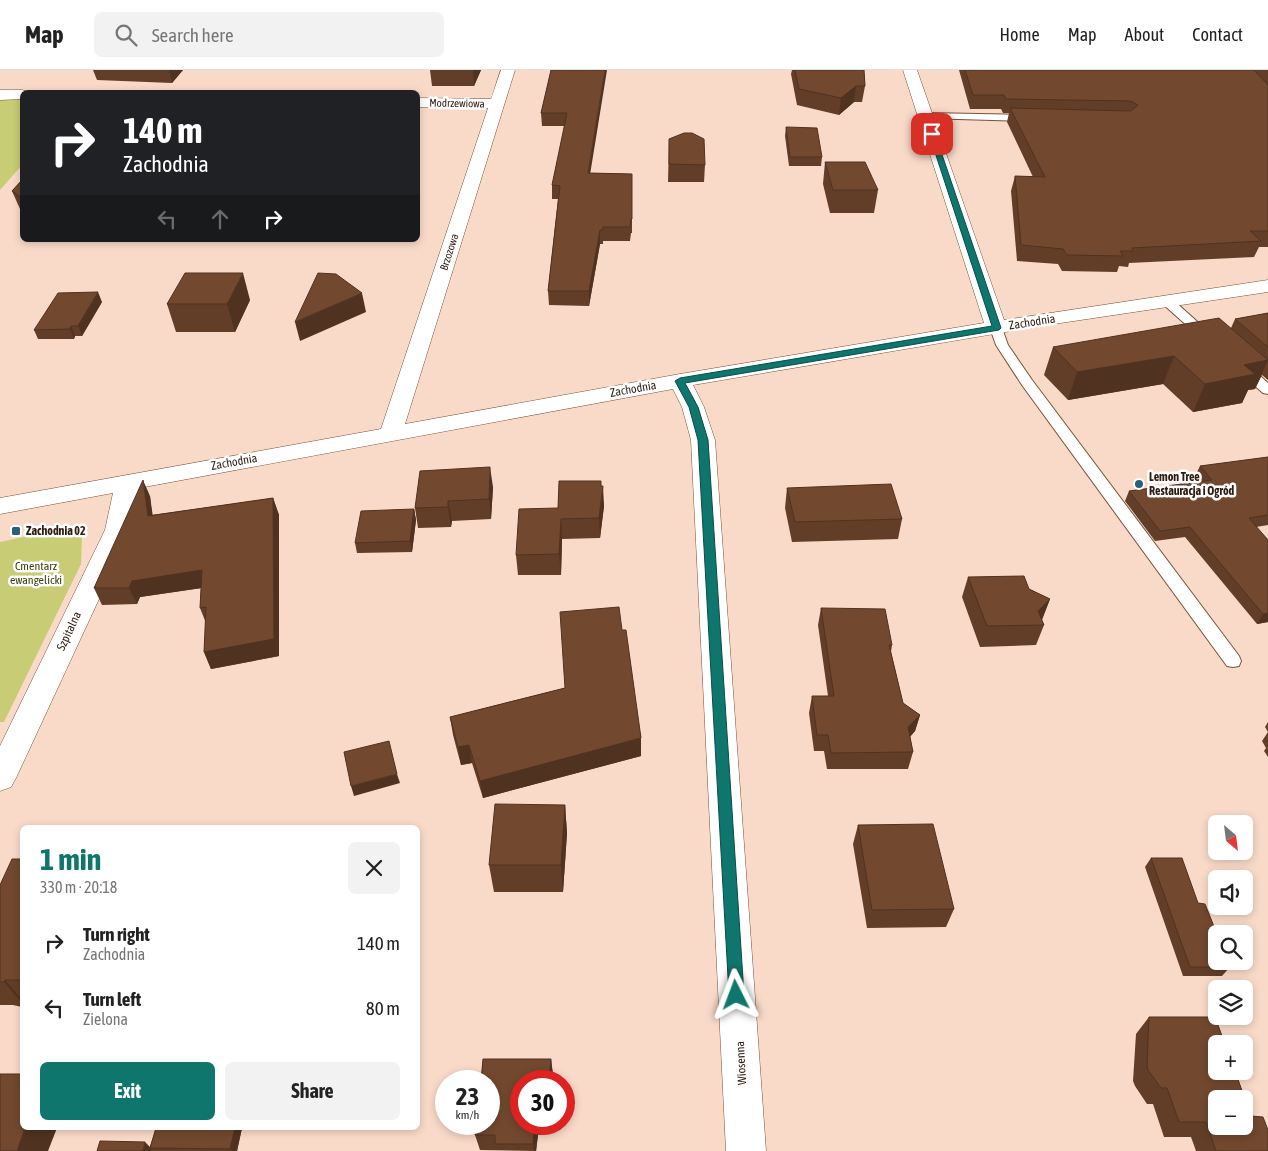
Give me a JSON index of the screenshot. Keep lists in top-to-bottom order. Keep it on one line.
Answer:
{"streets":{"street":["Modrzewiowa","Brzozowa","Zachodnia","Szpitalna","Wiosenna"]},"crossings":[["Modrzewiowa","Brzozowa"],["Brzozowa","Zachodnia"],["Zachodnia","Szpitalna"],["Zachodnia","Wiosenna"]],"parks":["Cmentarz ewangelicki"],"places":{"other":["Lemon Tree Restauracja i Ogród"],"transit":["Zachodnia 02"]},"north":"bottom right","page":{"header":"Map","search":"Search here","nav":["Home","Map","About","Contact"],"turn":["140 m","Zachodnia"],"map_buttons":["+","−"],"heading":["1 min","330 m · 20:18"],"list":[{"name":"Turn right","note":"Zachodnia","value":"140 m"},{"name":"Turn left","note":"Zielona","value":"80 m"}],"buttons":["Exit","Share"],"speed":"23 km/h","limit":"30"}}
